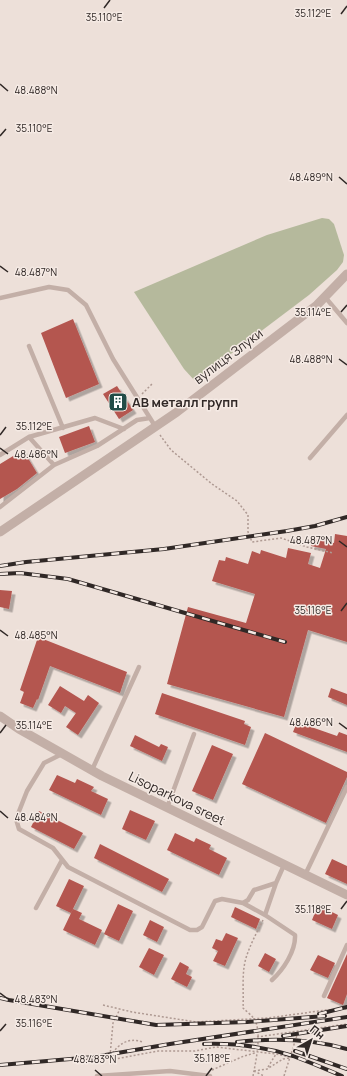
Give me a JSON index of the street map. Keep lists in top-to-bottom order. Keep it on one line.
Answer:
{"streets":{"street":["вулиця Злуки","Lisoparkova sreet"]},"places":{"building":["АВ металл групп"]},"north":"top right","coordinates":["35.112°E","35.110°E","48.488°N","48.489°N","48.487°N","35.114°E","48.486°N","35.116°E","48.485°N","48.484°N","35.118°E","48.483°N"]}
